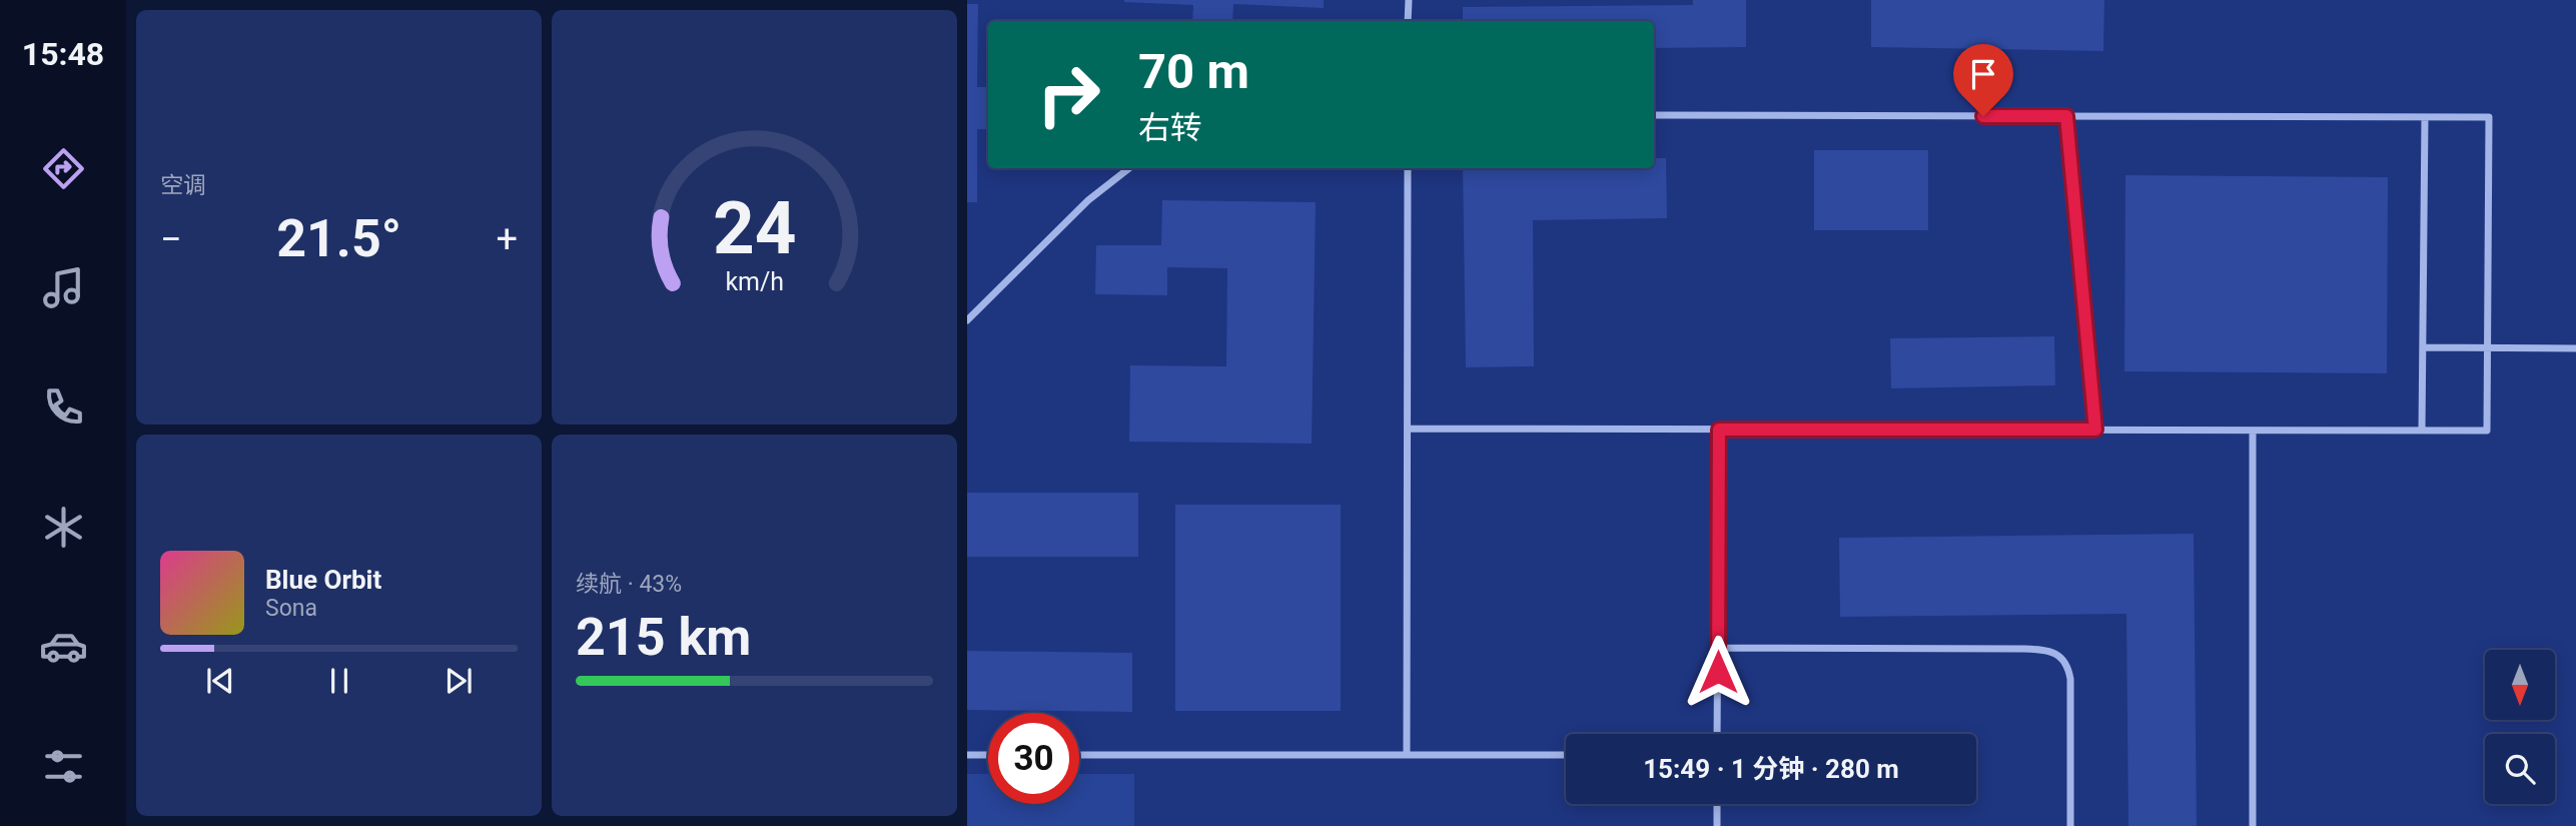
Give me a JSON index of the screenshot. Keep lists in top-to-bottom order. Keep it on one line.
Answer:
{"north":"bottom","page":{"tabs":"15:48","tile":["空调",["续航 · 43%","215 km"]],"turn":["70 m","右转"],"heat":["−","21.5°","+"],"song":["Blue Orbit","Sona"],"limit":"30","trip":"15:49 · 1 分钟 · 280 m","gauge":["24","km/h"]}}
